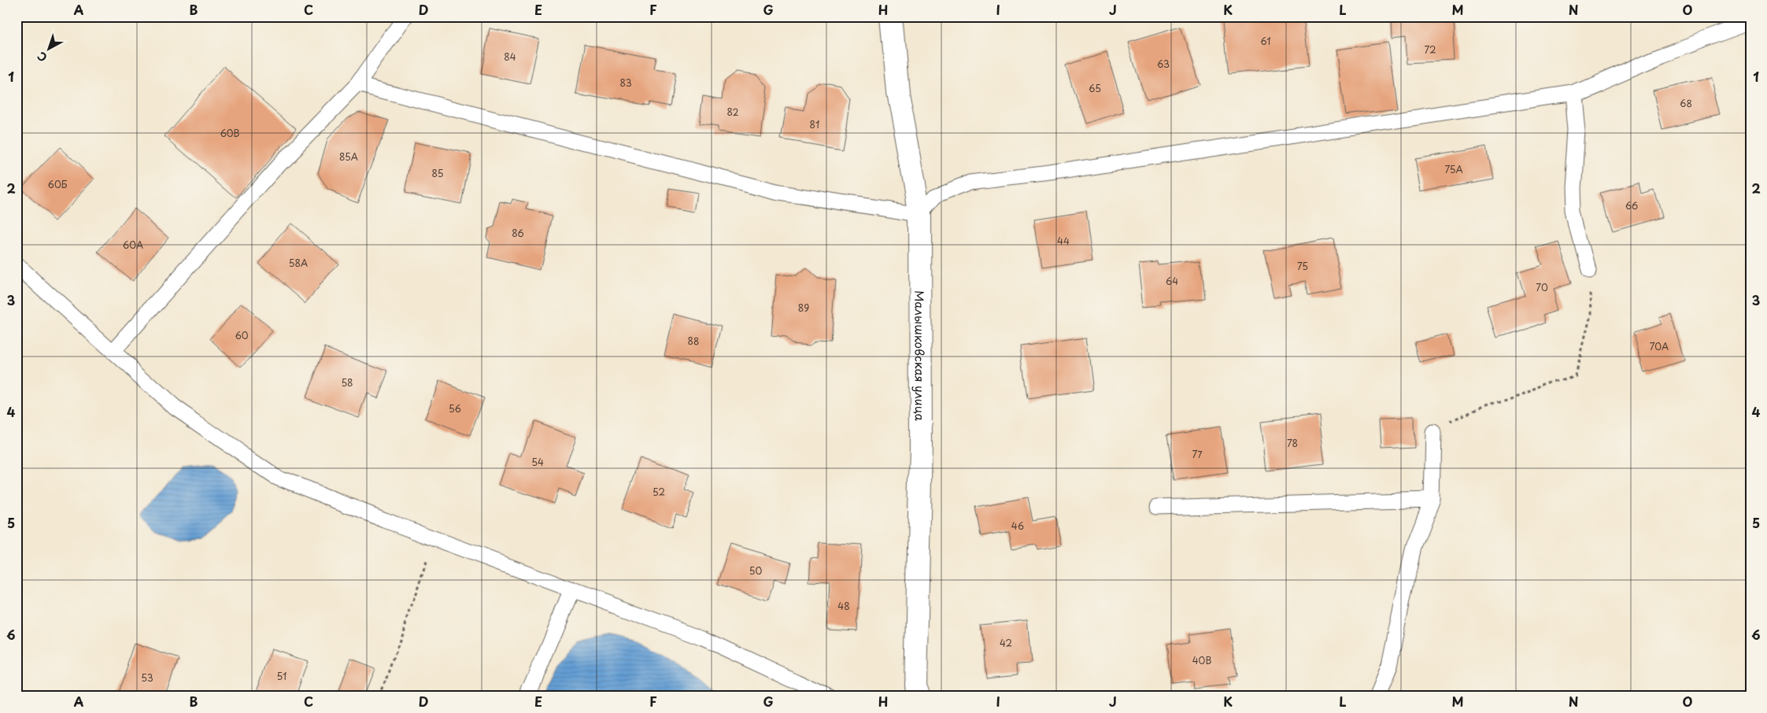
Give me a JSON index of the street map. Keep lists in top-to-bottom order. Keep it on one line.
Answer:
{"streets":{"street":["Малышковская улица"]},"house_numbers":["61","72","84","63","83","65","68","82","81","60В","85А","75А","85","60Б","66","86","44","60А","58А","75","64","70","89","60","88","70А","58","56","78","77","54","52","46","50","48","42","40В","51","53"],"north":"bottom left","grid":{"columns":["A","B","C","D","E","F","G","H","I","J","K","L","M","N","O"],"rows":["1","2","3","4","5","6"]}}
